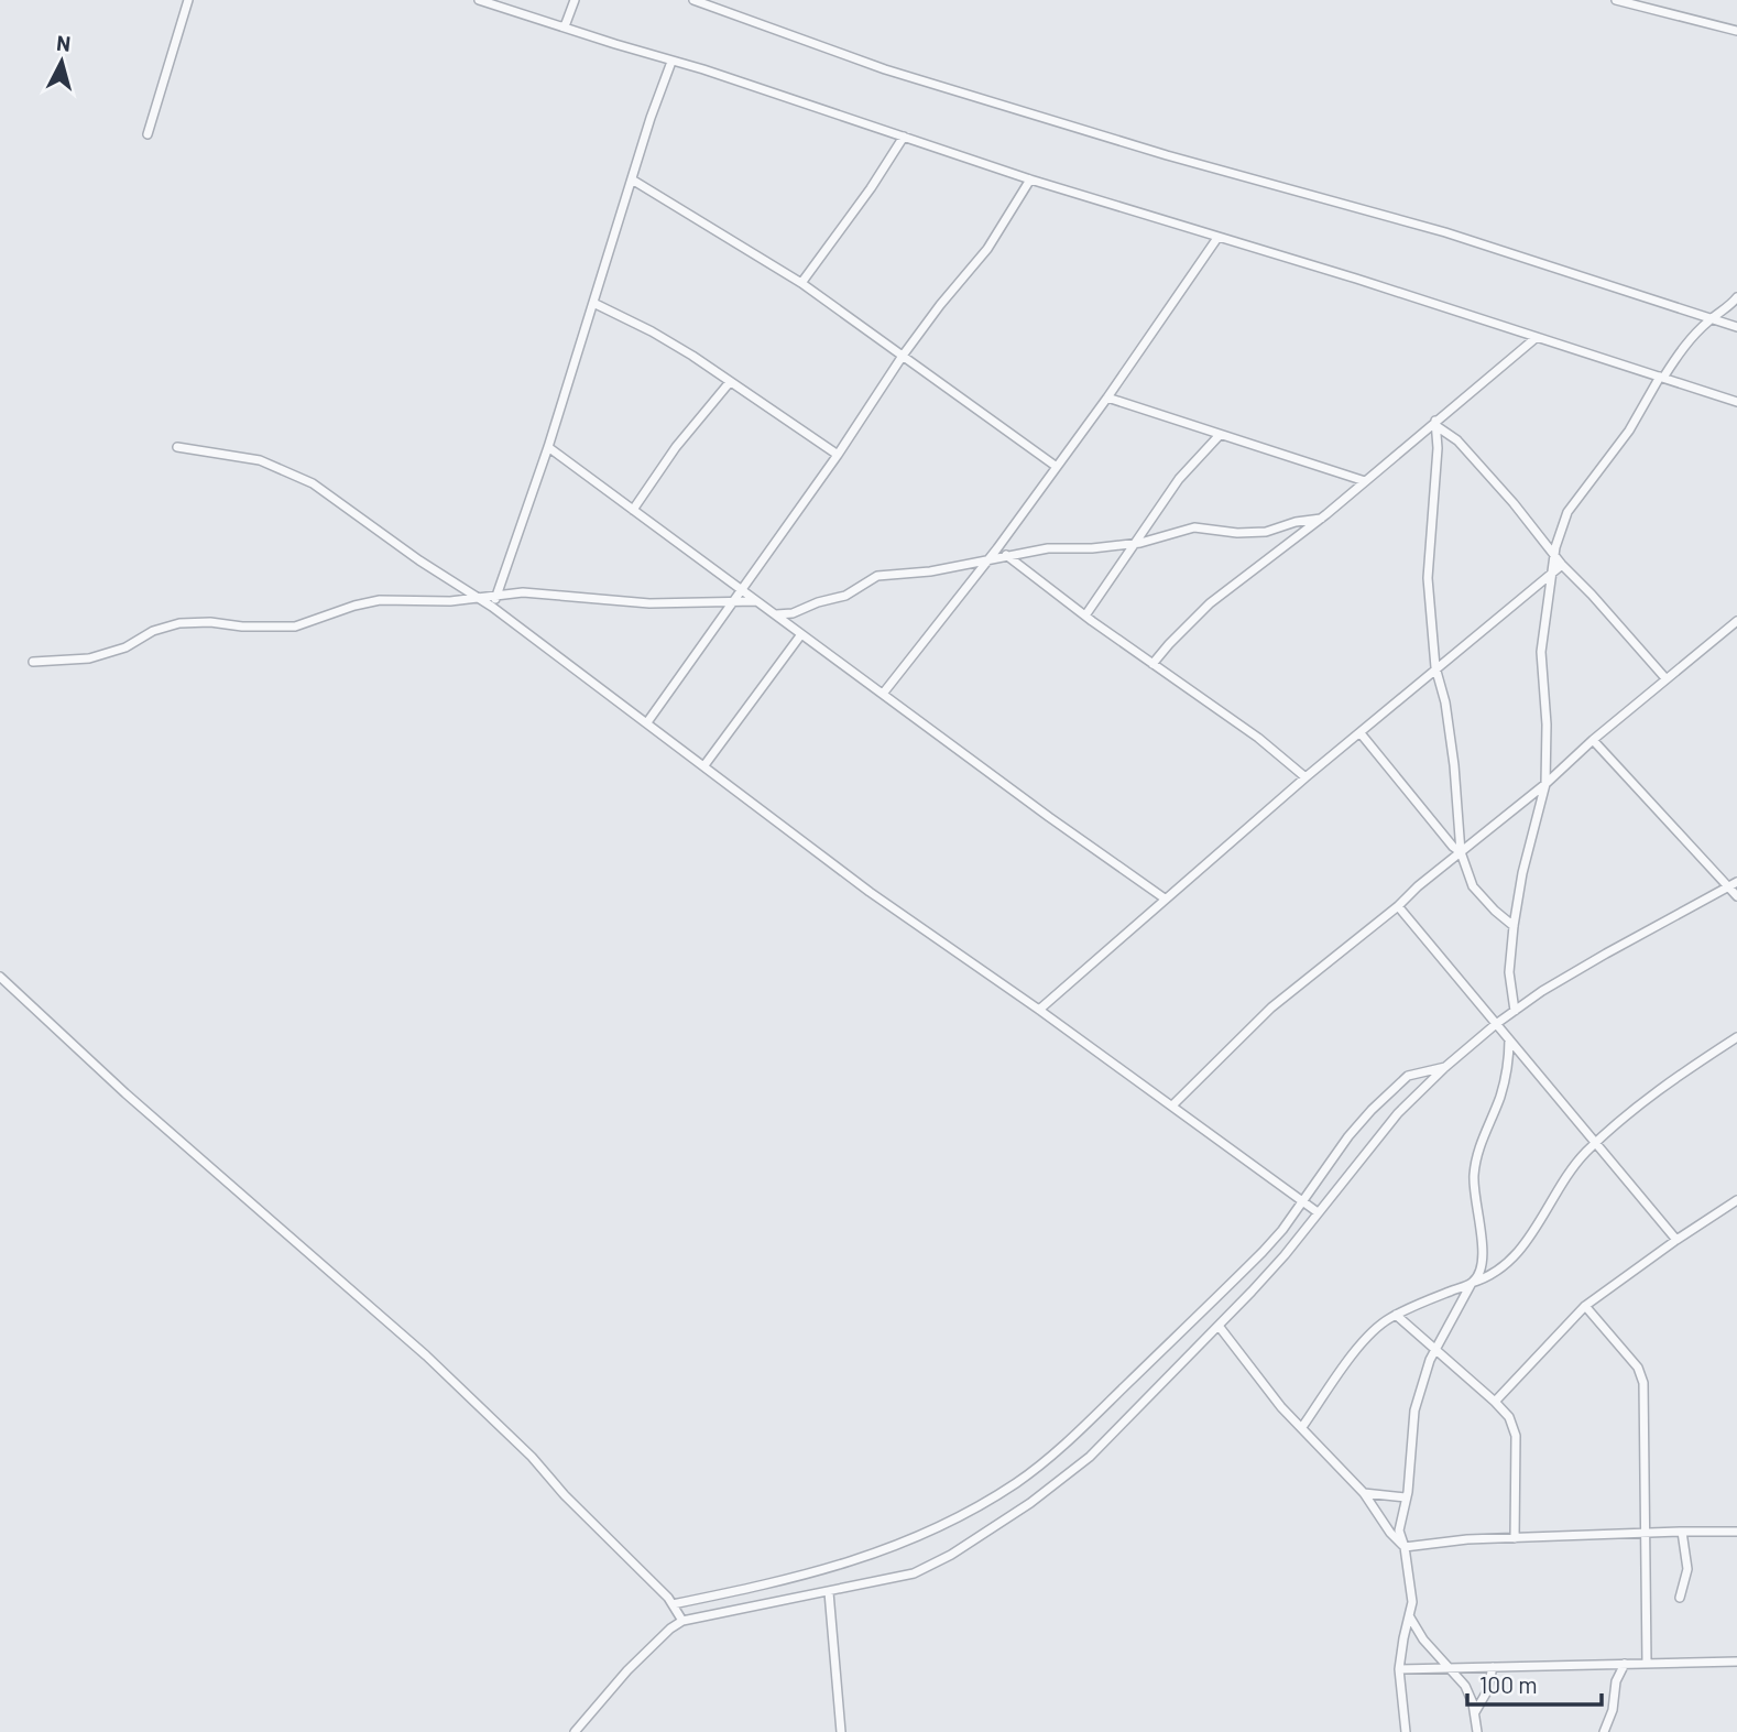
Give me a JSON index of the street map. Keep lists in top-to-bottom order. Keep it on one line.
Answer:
{"scale_bar":"100 m","north":"top"}
